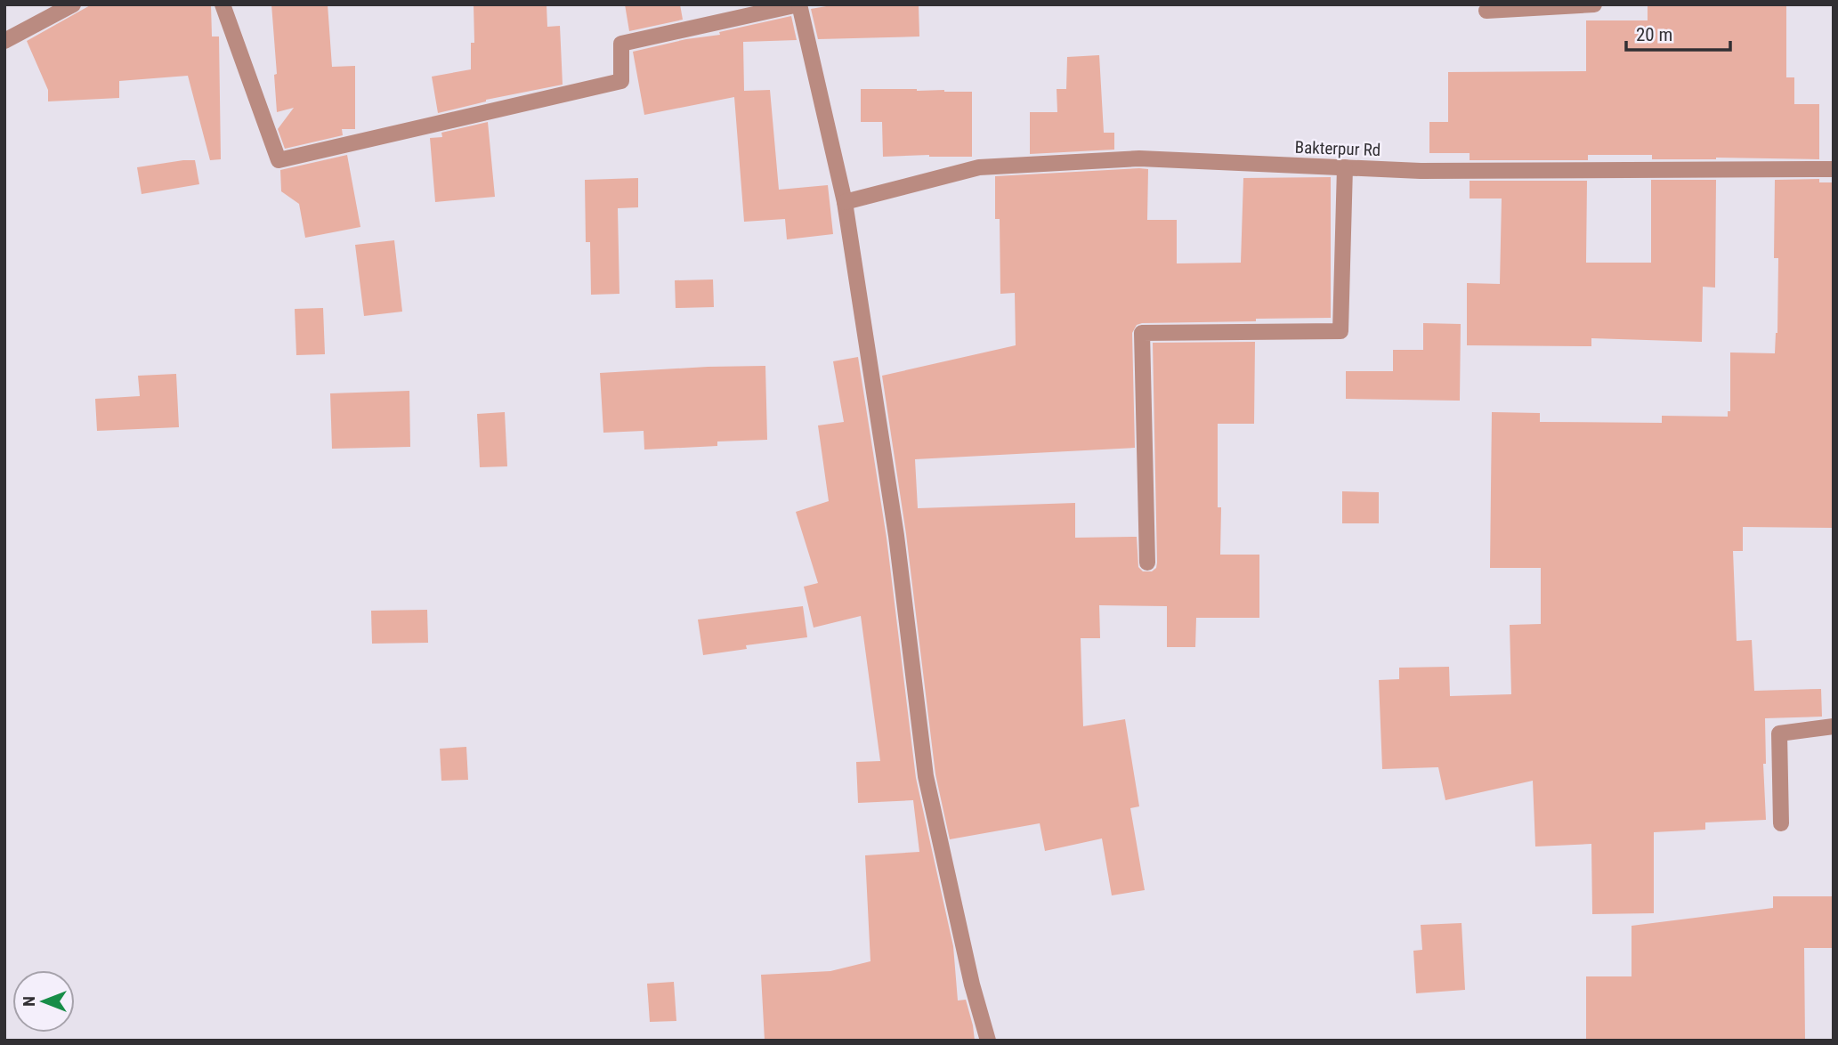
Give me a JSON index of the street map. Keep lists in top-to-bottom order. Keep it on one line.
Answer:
{"streets":{"street":["Bakterpur Rd"]},"scale_bar":"20 m","north":"left"}
